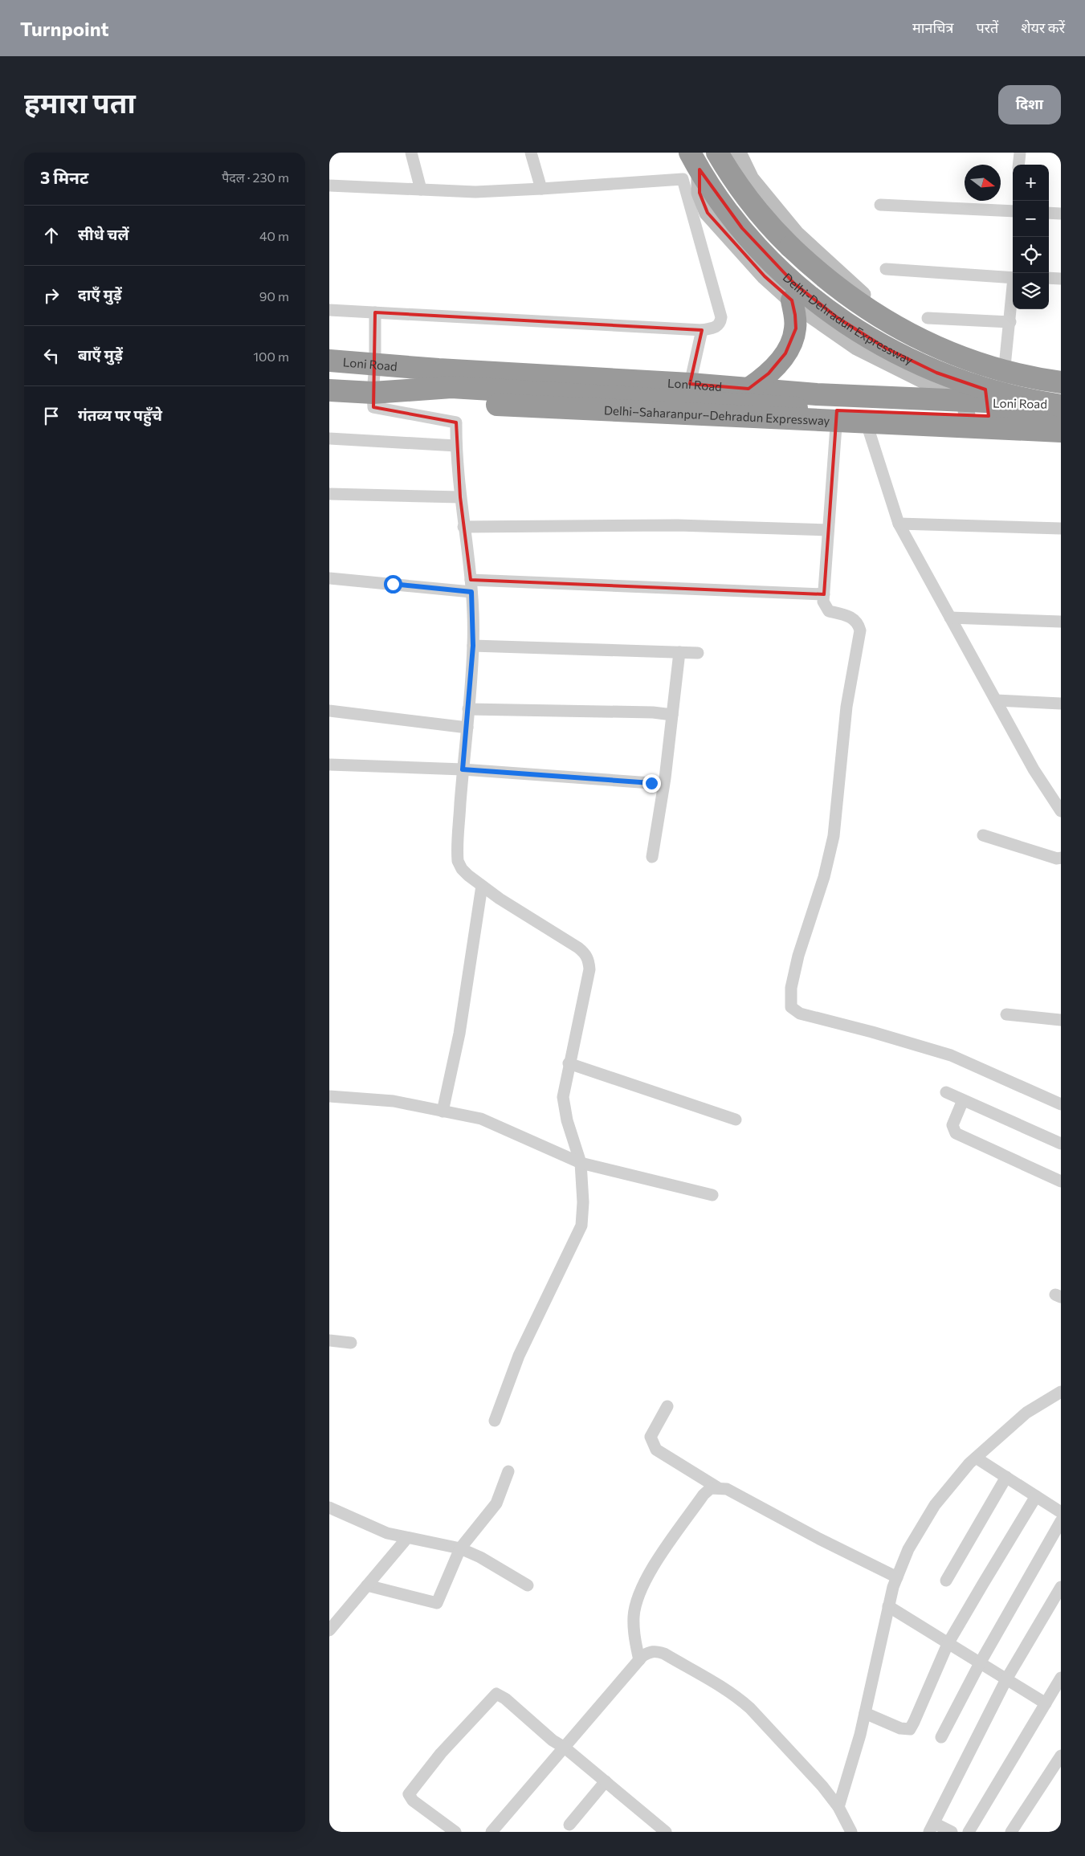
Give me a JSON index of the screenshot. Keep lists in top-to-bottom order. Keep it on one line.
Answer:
{"streets":{"highway":["Delhi-Dehradun Expressway","Loni Road","Delhi–Saharanpur–Dehradun Expressway"]},"crossings":[["Delhi-Dehradun Expressway","Loni Road"],["Loni Road","Delhi–Saharanpur–Dehradun Expressway"]],"north":"right","page":{"header":"Turnpoint","nav":["मानचित्र","परतें","शेयर करें"],"title":"हमारा पता","buttons":"दिशा","heading":["3 मिनट","पैदल · 230 m"],"map_buttons":["+","−"],"list":[["सीधे चलें","40 m"],["दाएँ मुड़ें","90 m"],["बाएँ मुड़ें","100 m"],"गंतव्य पर पहुँचे"]}}
